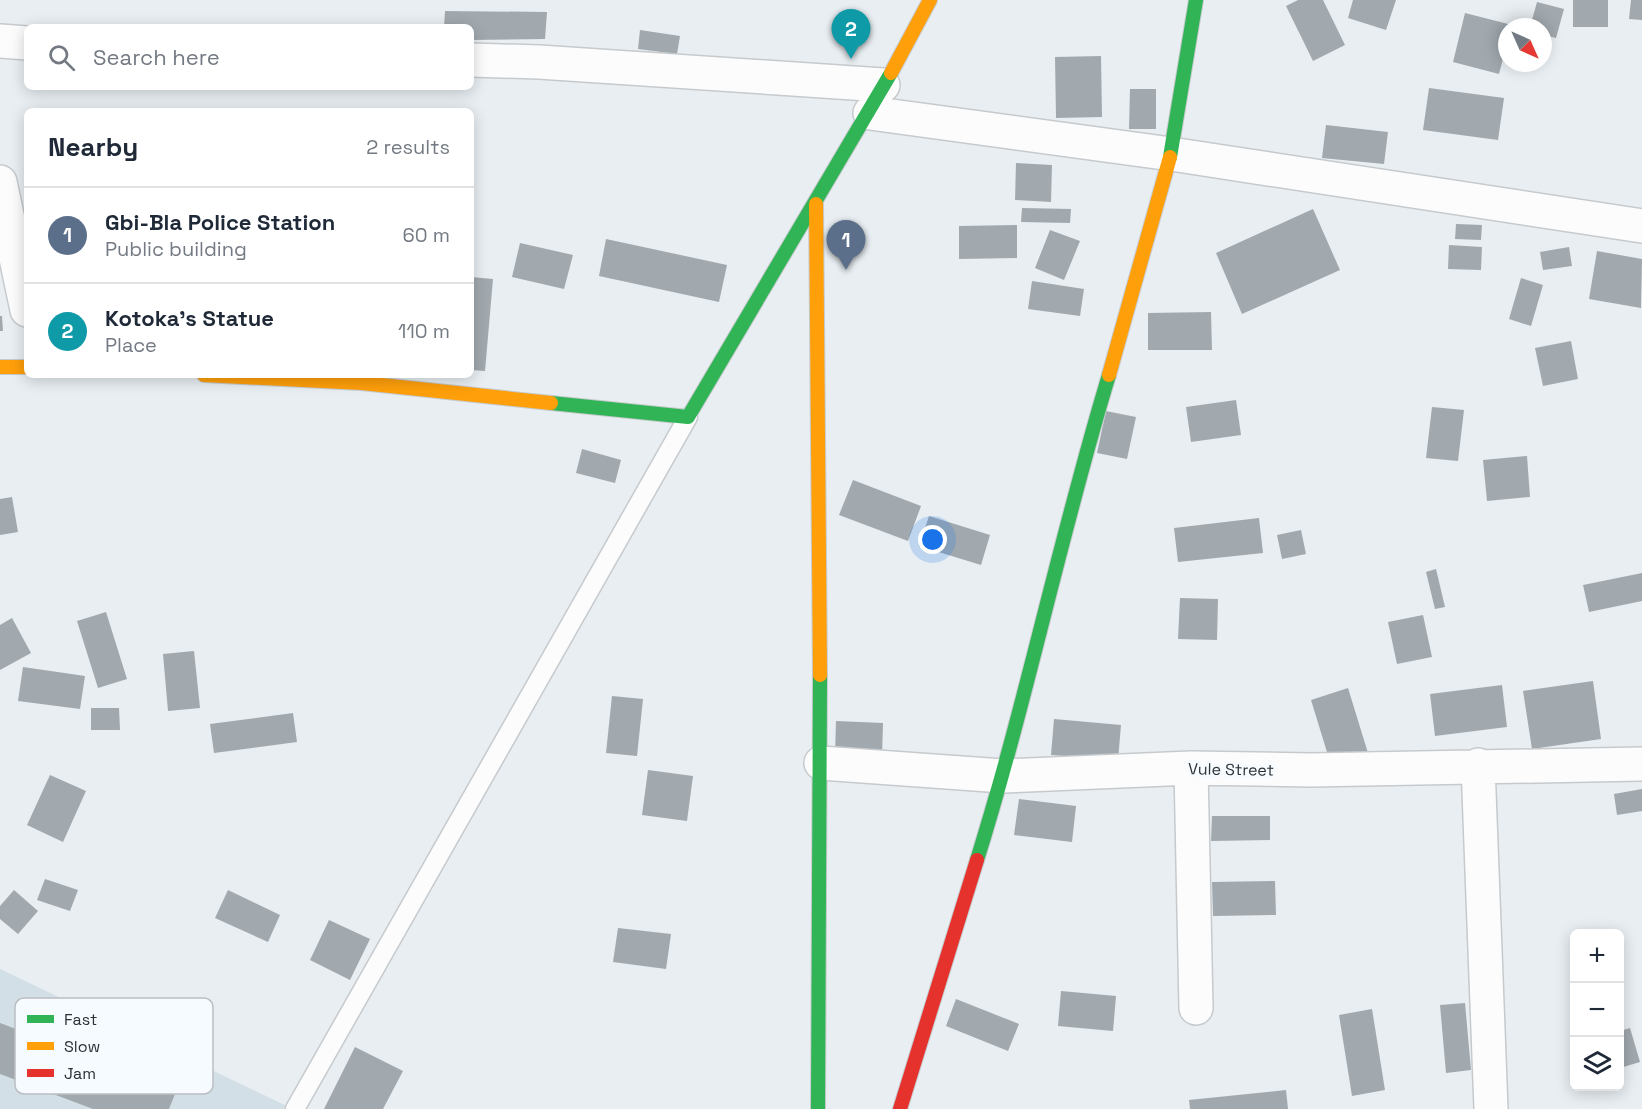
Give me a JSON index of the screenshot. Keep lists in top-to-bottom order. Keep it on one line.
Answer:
{"streets":{"street":["Vule Street"]},"legend":["Fast","Slow","Jam"],"north":"bottom right","page":{"pins":["2","1"],"search":"Search here","heading":["Nearby","2 results"],"list":[{"mark":"1","name":"Gbi-Bla Police Station","note":"Public building","value":"60 m"},{"mark":"2","name":"Kotoka's Statue","note":"Place","value":"110 m"}],"map_buttons":["+","−"]}}
